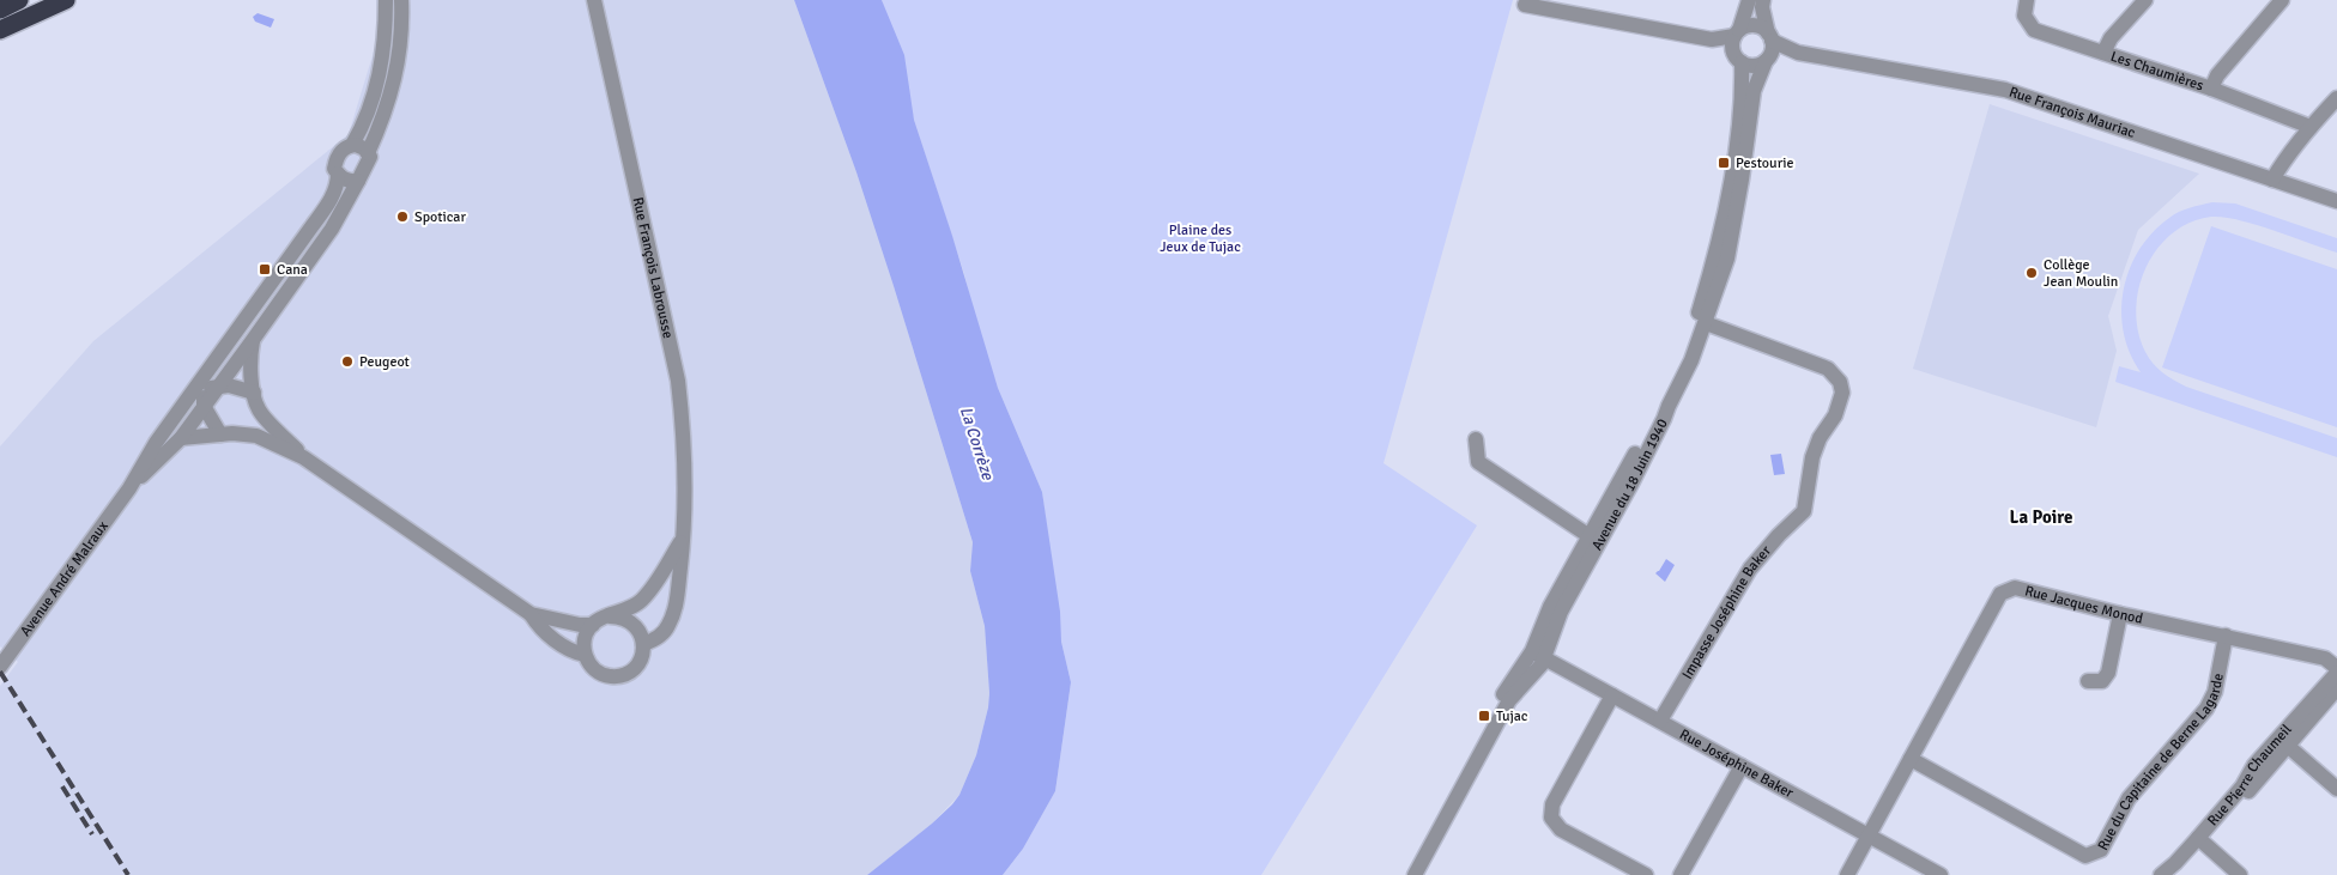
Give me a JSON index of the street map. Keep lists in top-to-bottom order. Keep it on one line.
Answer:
{"streets":{"street":["Les Chaumières","Rue François Mauriac","Rue François Labrousse","Avenue du 18 Juin 1940","Avenue André Malraux","Rue Jacques Monod","Impasse Joséphine Baker","Rue du Capitaine de Berne Lagarde","Rue Joséphine Baker","Rue Pierre Chaumeil"]},"crossings":[["Rue François Mauriac","Avenue du 18 Juin 1940"],["Rue François Labrousse","Avenue André Malraux"],["Avenue du 18 Juin 1940","Impasse Joséphine Baker"],["Avenue du 18 Juin 1940","Rue Joséphine Baker"],["Rue Jacques Monod","Rue du Capitaine de Berne Lagarde"],["Rue Jacques Monod","Rue Joséphine Baker"],["Impasse Joséphine Baker","Rue Joséphine Baker"]],"districts":["La Poire"],"water":["La Corrèze"],"parks":["Plaine des Jeux de Tujac"],"places":{"transit":["Pestourie","Cana","Tujac"],"other":["Spoticar","Collège Jean Moulin","Peugeot"]}}
